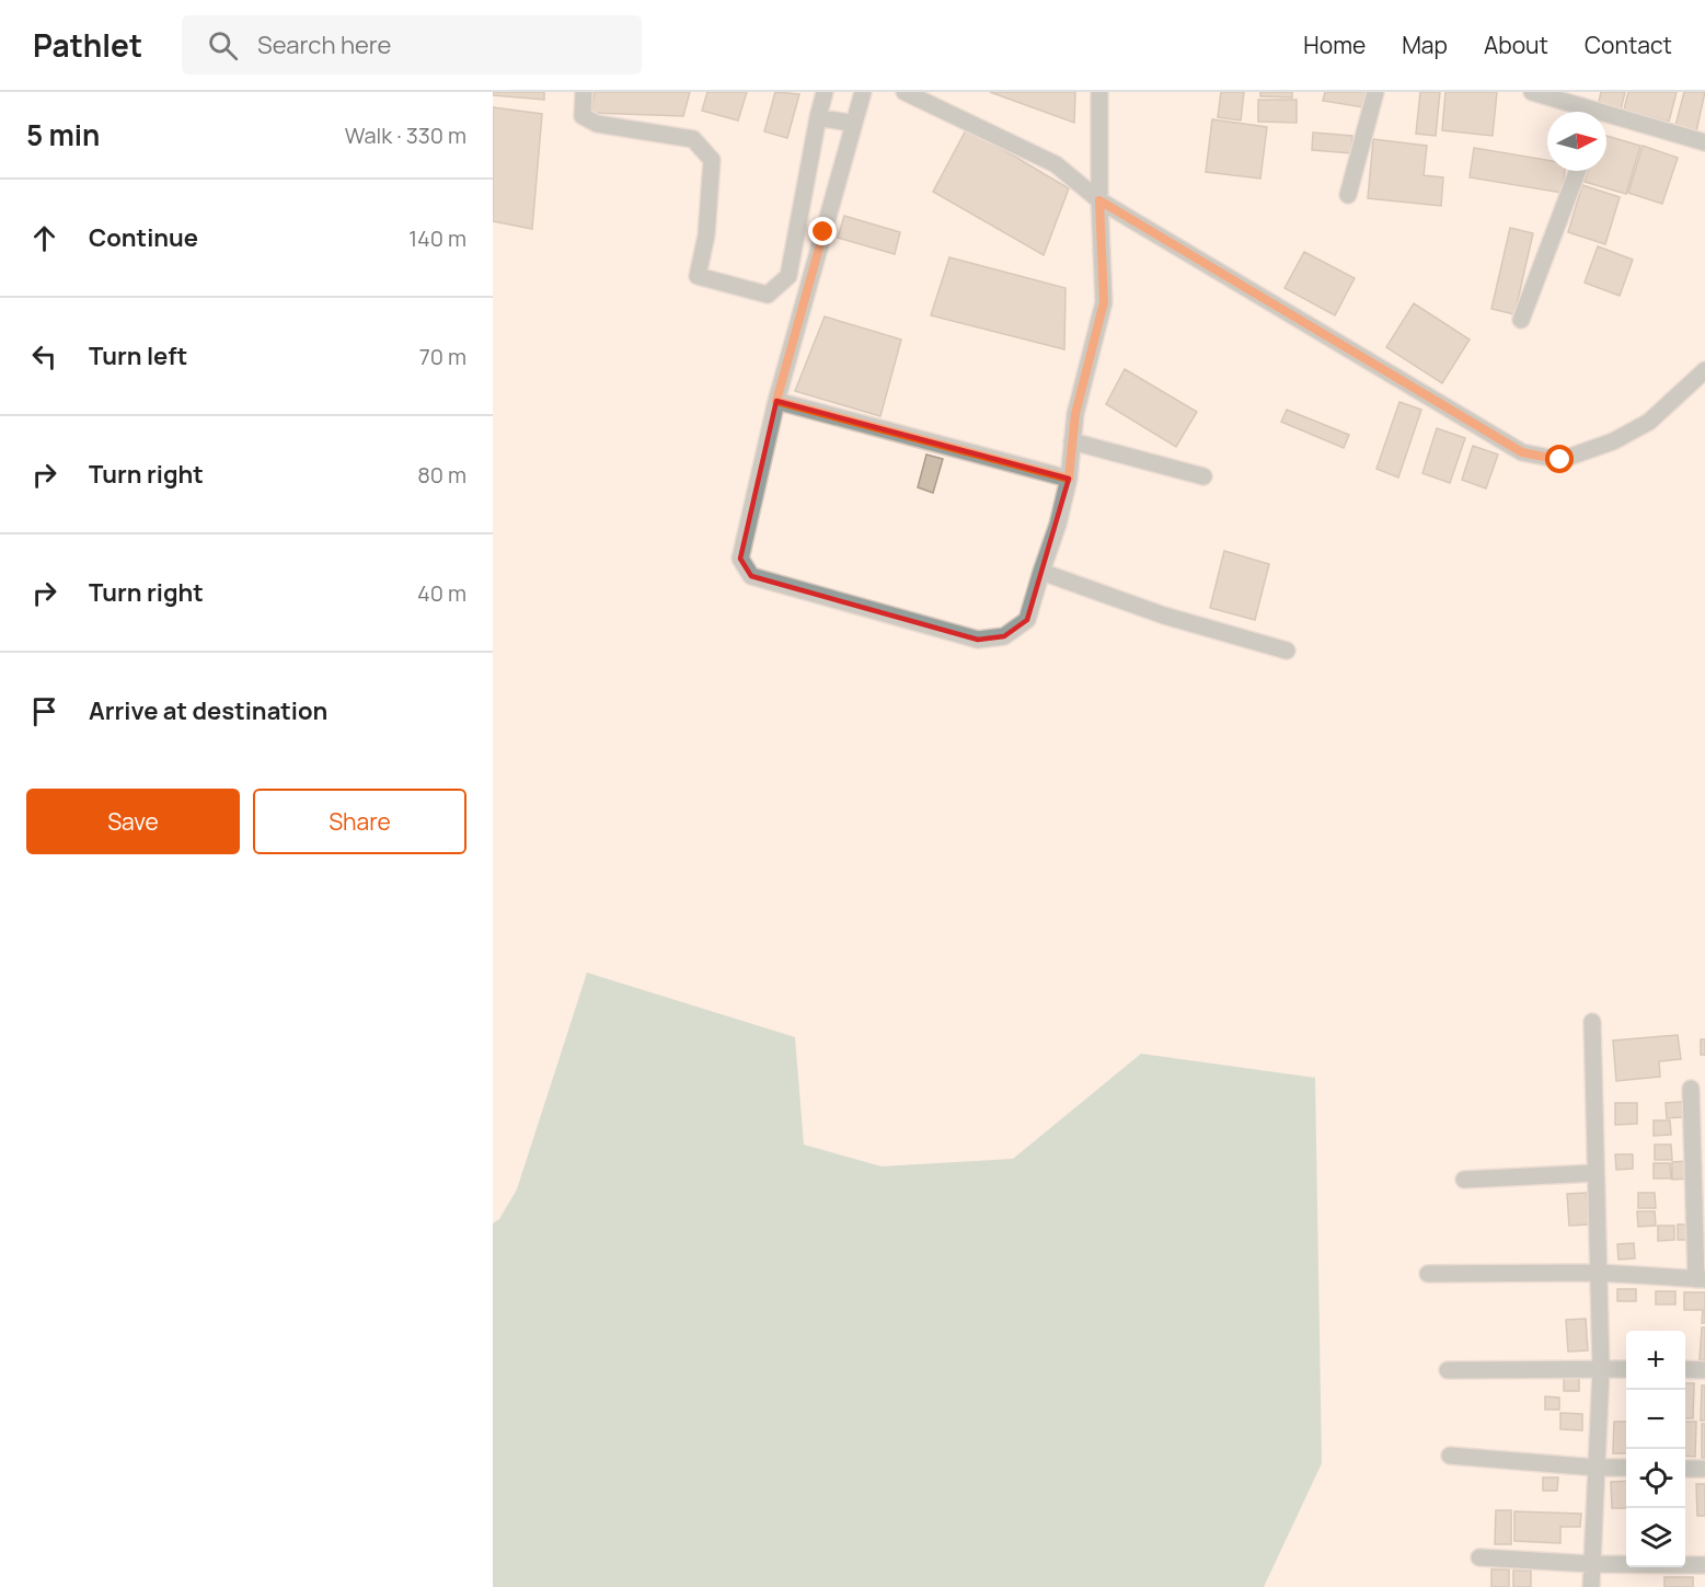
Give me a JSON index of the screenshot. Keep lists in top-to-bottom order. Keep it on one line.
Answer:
{"north":"right","page":{"header":"Pathlet","search":"Search here","nav":["Home","Map","About","Contact"],"heading":["5 min","Walk · 330 m"],"list":[["Continue","140 m"],["Turn left","70 m"],["Turn right","80 m"],["Turn right","40 m"],"Arrive at destination"],"buttons":["Save","Share"],"map_buttons":["+","−"]}}
